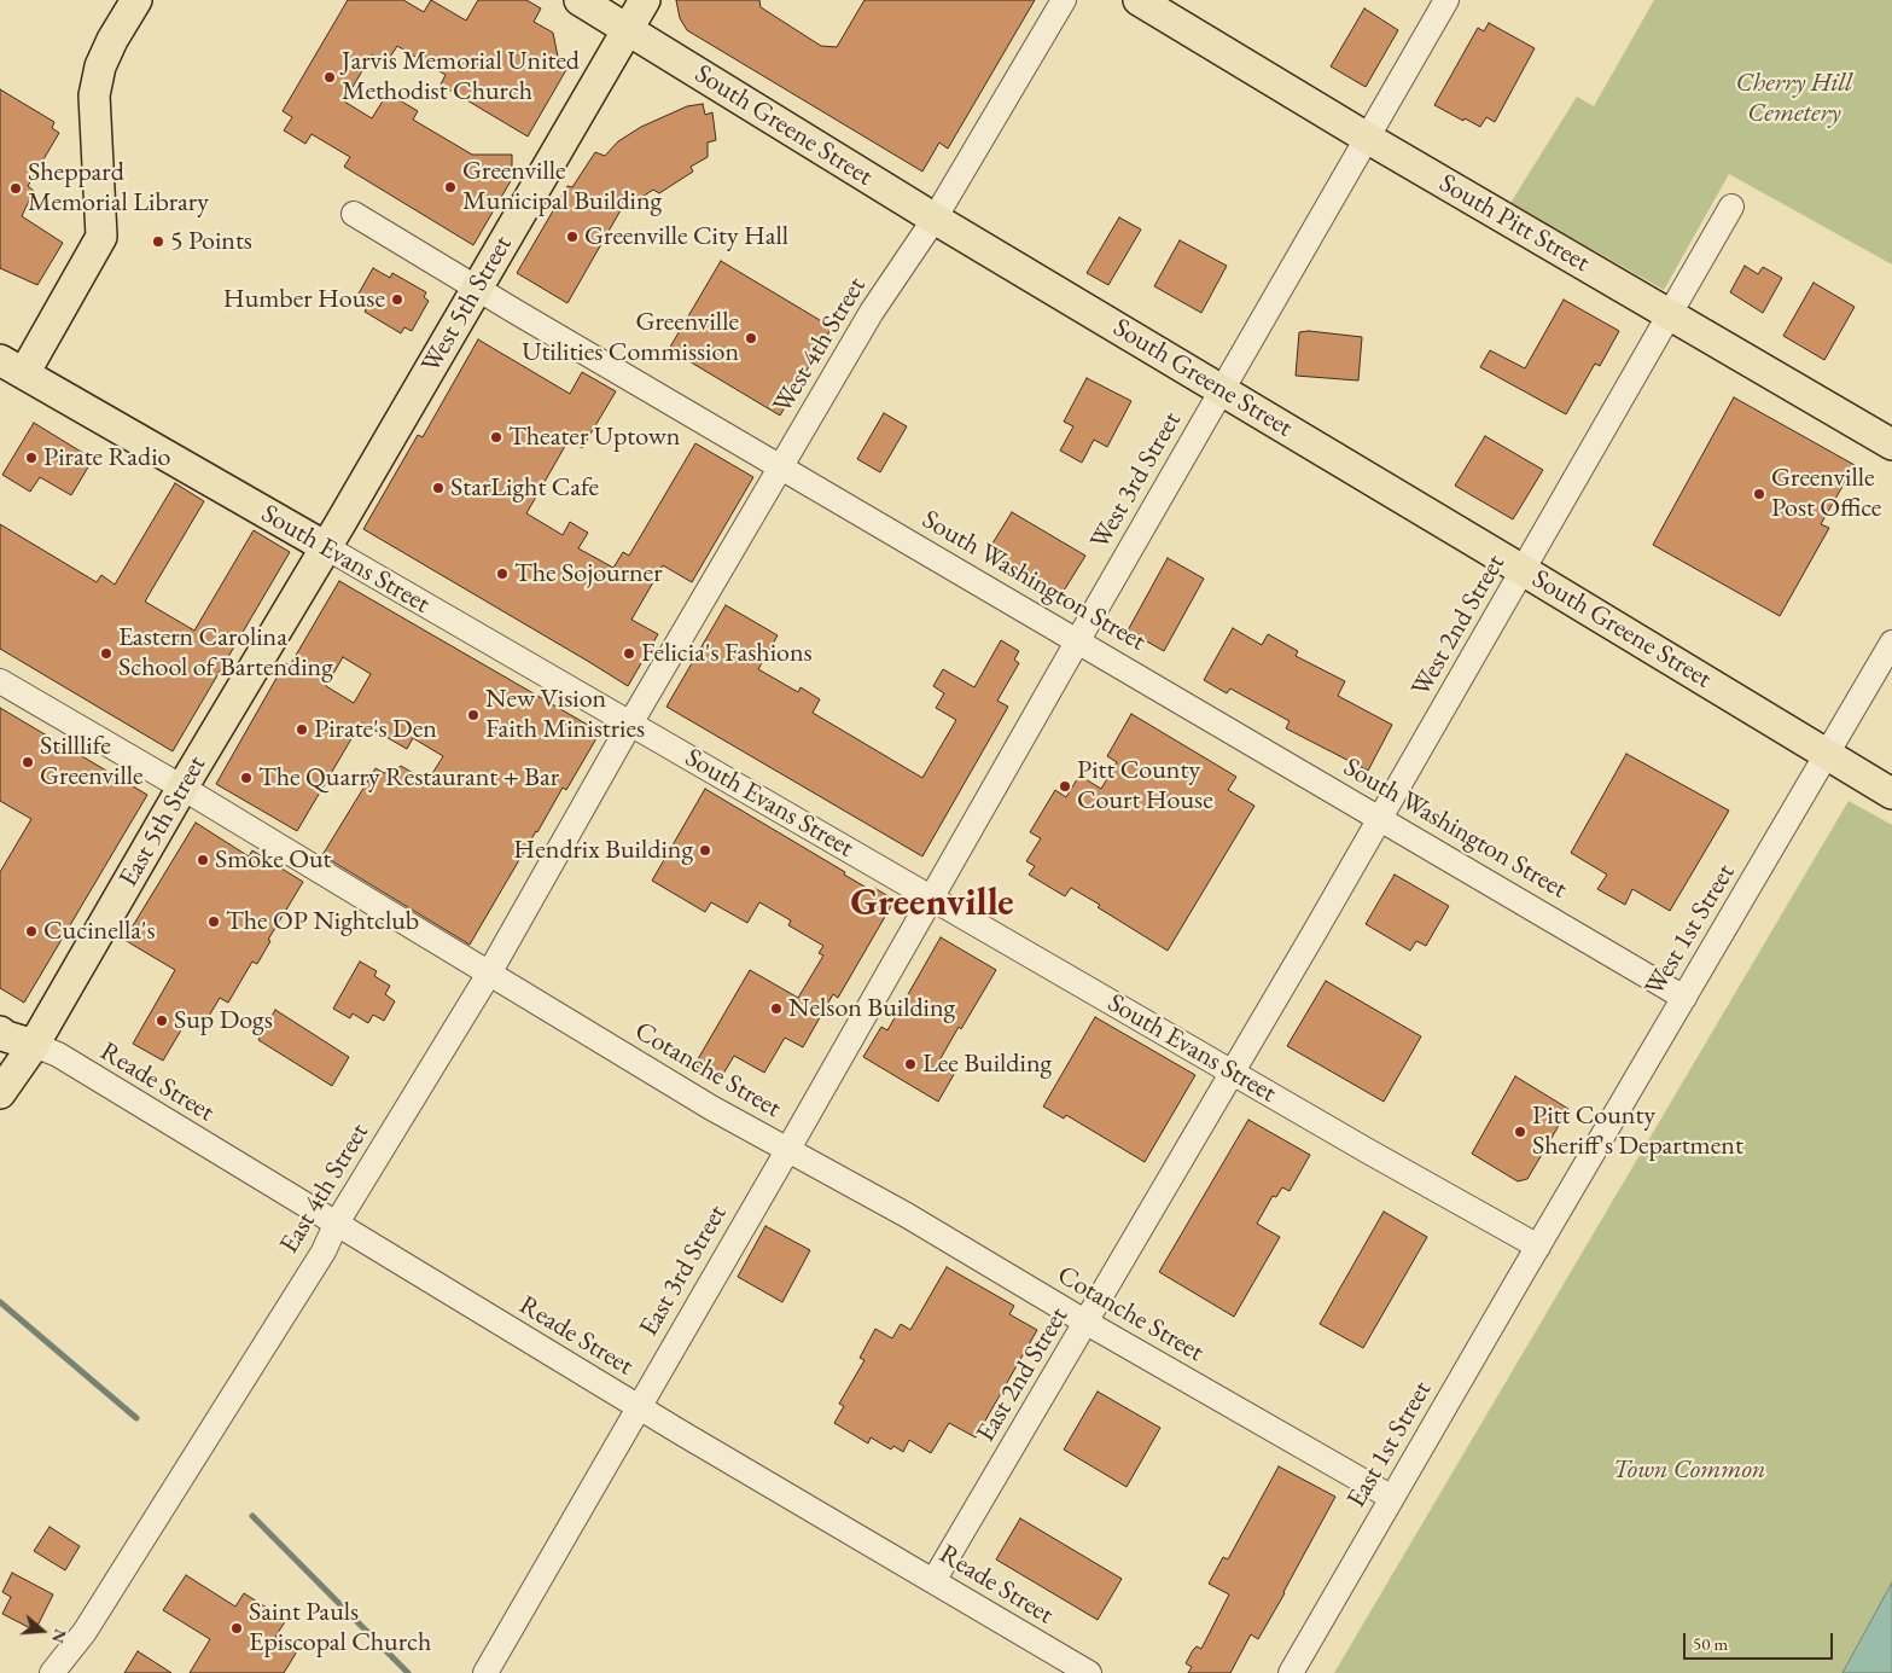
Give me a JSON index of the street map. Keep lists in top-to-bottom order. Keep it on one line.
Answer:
{"streets":{"main road":["South Greene Street","South Pitt Street","West 5th Street","South Evans Street","East 5th Street"],"street":["West 4th Street","West 3rd Street","South Washington Street","West 2nd Street","West 1st Street","Cotanche Street","Reade Street","East 4th Street","East 3rd Street","East 2nd Street","East 1st Street"]},"crossings":[["South Greene Street","West 5th Street"],["South Greene Street","West 4th Street"],["South Greene Street","West 3rd Street"],["South Greene Street","West 2nd Street"],["South Greene Street","West 1st Street"],["South Pitt Street","West 3rd Street"],["South Pitt Street","West 2nd Street"],["West 5th Street","South Evans Street"],["West 5th Street","South Washington Street"],["West 5th Street","East 5th Street"],["West 4th Street","South Evans Street"],["West 4th Street","South Washington Street"],["West 4th Street","East 4th Street"],["West 3rd Street","South Evans Street"],["West 3rd Street","South Washington Street"],["West 3rd Street","East 3rd Street"],["South Evans Street","West 2nd Street"],["South Evans Street","East 5th Street"],["South Evans Street","West 1st Street"],["South Evans Street","East 4th Street"],["South Evans Street","East 3rd Street"],["South Evans Street","East 2nd Street"],["South Evans Street","East 1st Street"],["South Washington Street","West 2nd Street"],["South Washington Street","West 1st Street"],["West 2nd Street","East 2nd Street"],["East 5th Street","Cotanche Street"],["East 5th Street","Reade Street"],["West 1st Street","East 1st Street"],["Cotanche Street","East 4th Street"],["Cotanche Street","East 3rd Street"],["Cotanche Street","East 2nd Street"],["Cotanche Street","East 1st Street"],["Reade Street","East 4th Street"],["Reade Street","East 3rd Street"],["Reade Street","East 2nd Street"]],"districts":["Greenville"],"parks":["Cherry Hill Cemetery","Town Common"],"places":["Jarvis Memorial United Methodist Church","Greenville Municipal Building","Sheppard Memorial Library","Greenville City Hall","5 Points","Humber House","Greenville Utilities Commission","Theater Uptown","Pirate Radio","StarLight Cafe","Greenville Post Office","The Sojourner","Eastern Carolina School of Bartending","Felicia's Fashions","New Vision Faith Ministries","Pirate's Den","Stilllife Greenville","The Quarry Restaurant + Bar","Pitt County Court House","Hendrix Building","Smoke Out","The OP Nightclub","Cucinella's","Nelson Building","Sup Dogs","Lee Building","Pitt County Sheriff's Department","Saint Pauls Episcopal Church"],"scale_bar":"50 m","north":"right"}
